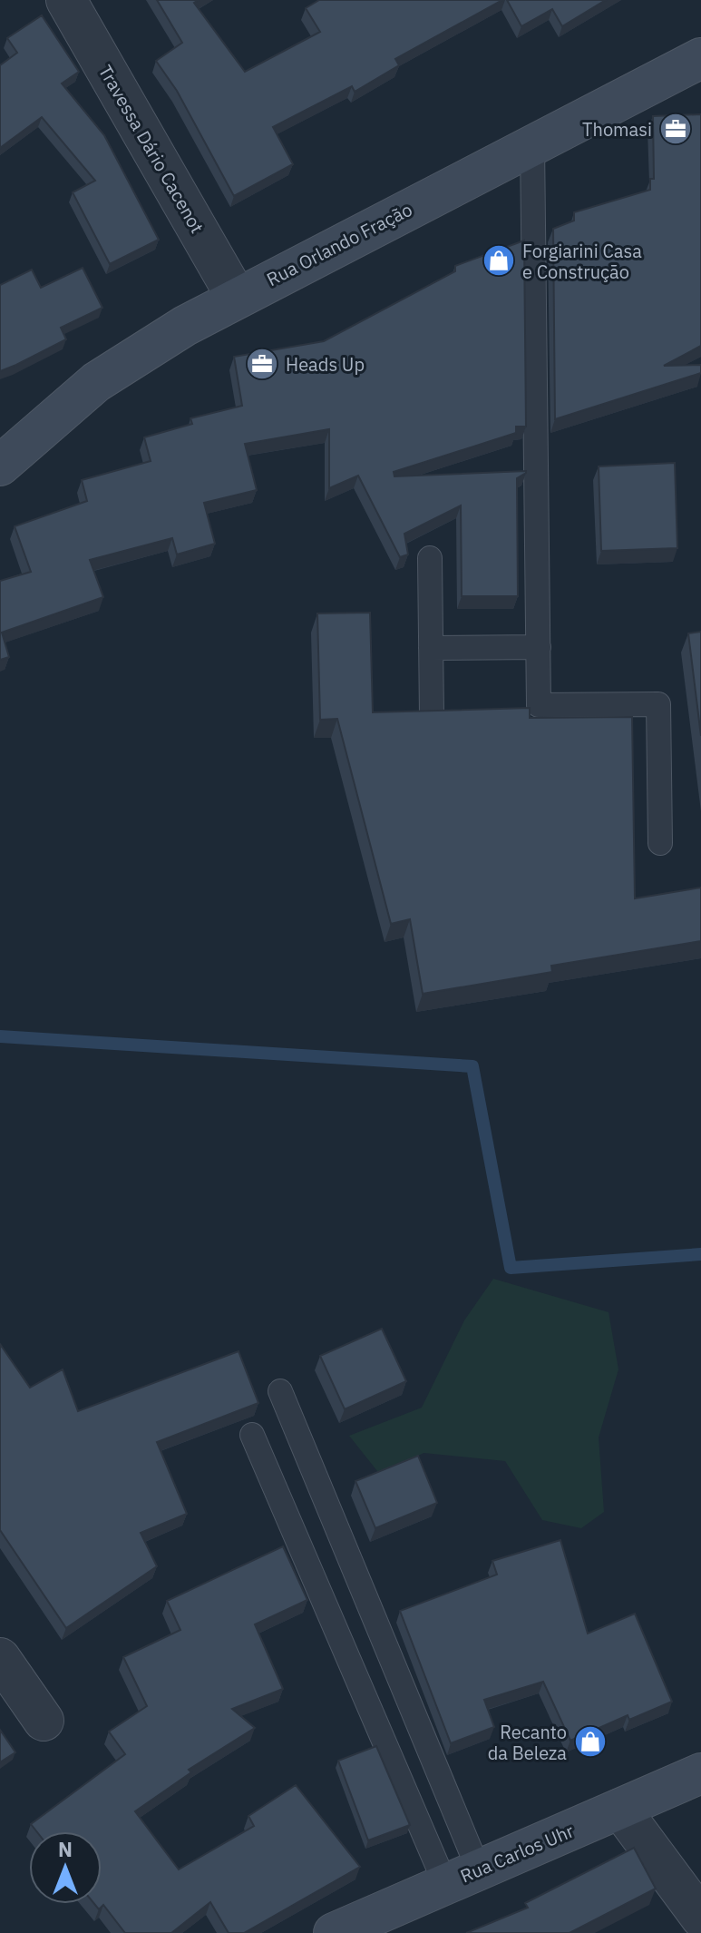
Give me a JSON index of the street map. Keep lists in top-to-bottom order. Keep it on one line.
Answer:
{"streets":{"street":["Travessa Dário Cacenot","Rua Orlando Fração","Rua Carlos Uhr"]},"crossings":[["Travessa Dário Cacenot","Rua Orlando Fração"]],"places":{"office":["Thomasi","Heads Up"],"shop":["Forgiarini Casa e Construção","Recanto da Beleza"]},"north":"top"}
